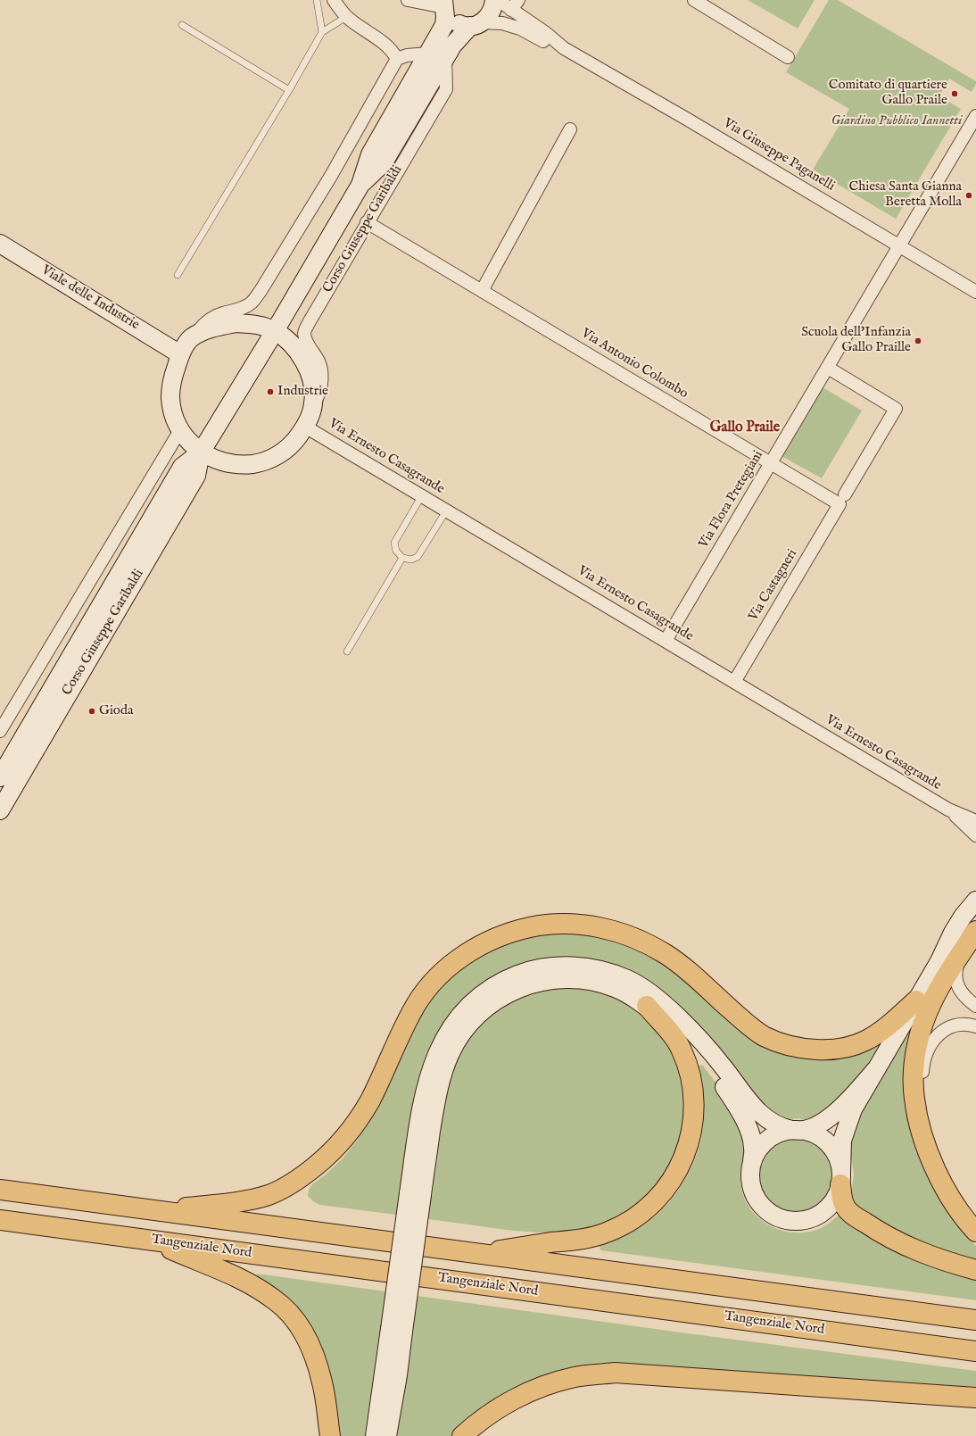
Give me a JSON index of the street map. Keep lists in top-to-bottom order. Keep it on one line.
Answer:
{"streets":{"highway":["Tangenziale Nord"],"street":["Via Giuseppe Paganelli","Corso Giuseppe Garibaldi","Viale delle Industrie","Via Antonio Colombo","Via Ernesto Casagrande","Via Flora Pretegiani","Via Castagneri"]},"crossings":[["Via Giuseppe Paganelli","Corso Giuseppe Garibaldi"],["Via Giuseppe Paganelli","Via Flora Pretegiani"],["Corso Giuseppe Garibaldi","Viale delle Industrie"],["Corso Giuseppe Garibaldi","Via Antonio Colombo"],["Corso Giuseppe Garibaldi","Via Ernesto Casagrande"],["Via Antonio Colombo","Via Flora Pretegiani"],["Via Antonio Colombo","Via Castagneri"],["Via Ernesto Casagrande","Via Flora Pretegiani"],["Via Ernesto Casagrande","Via Castagneri"],["Via Flora Pretegiani","Via Castagneri"]],"districts":["Gallo Praile"],"parks":["Giardino Pubblico Iannetti"],"places":["Comitato di quartiere Gallo Praile","Chiesa Santa Gianna Beretta Molla","Scuola dell'Infanzia Gallo Praille","Industrie","Gioda"]}
